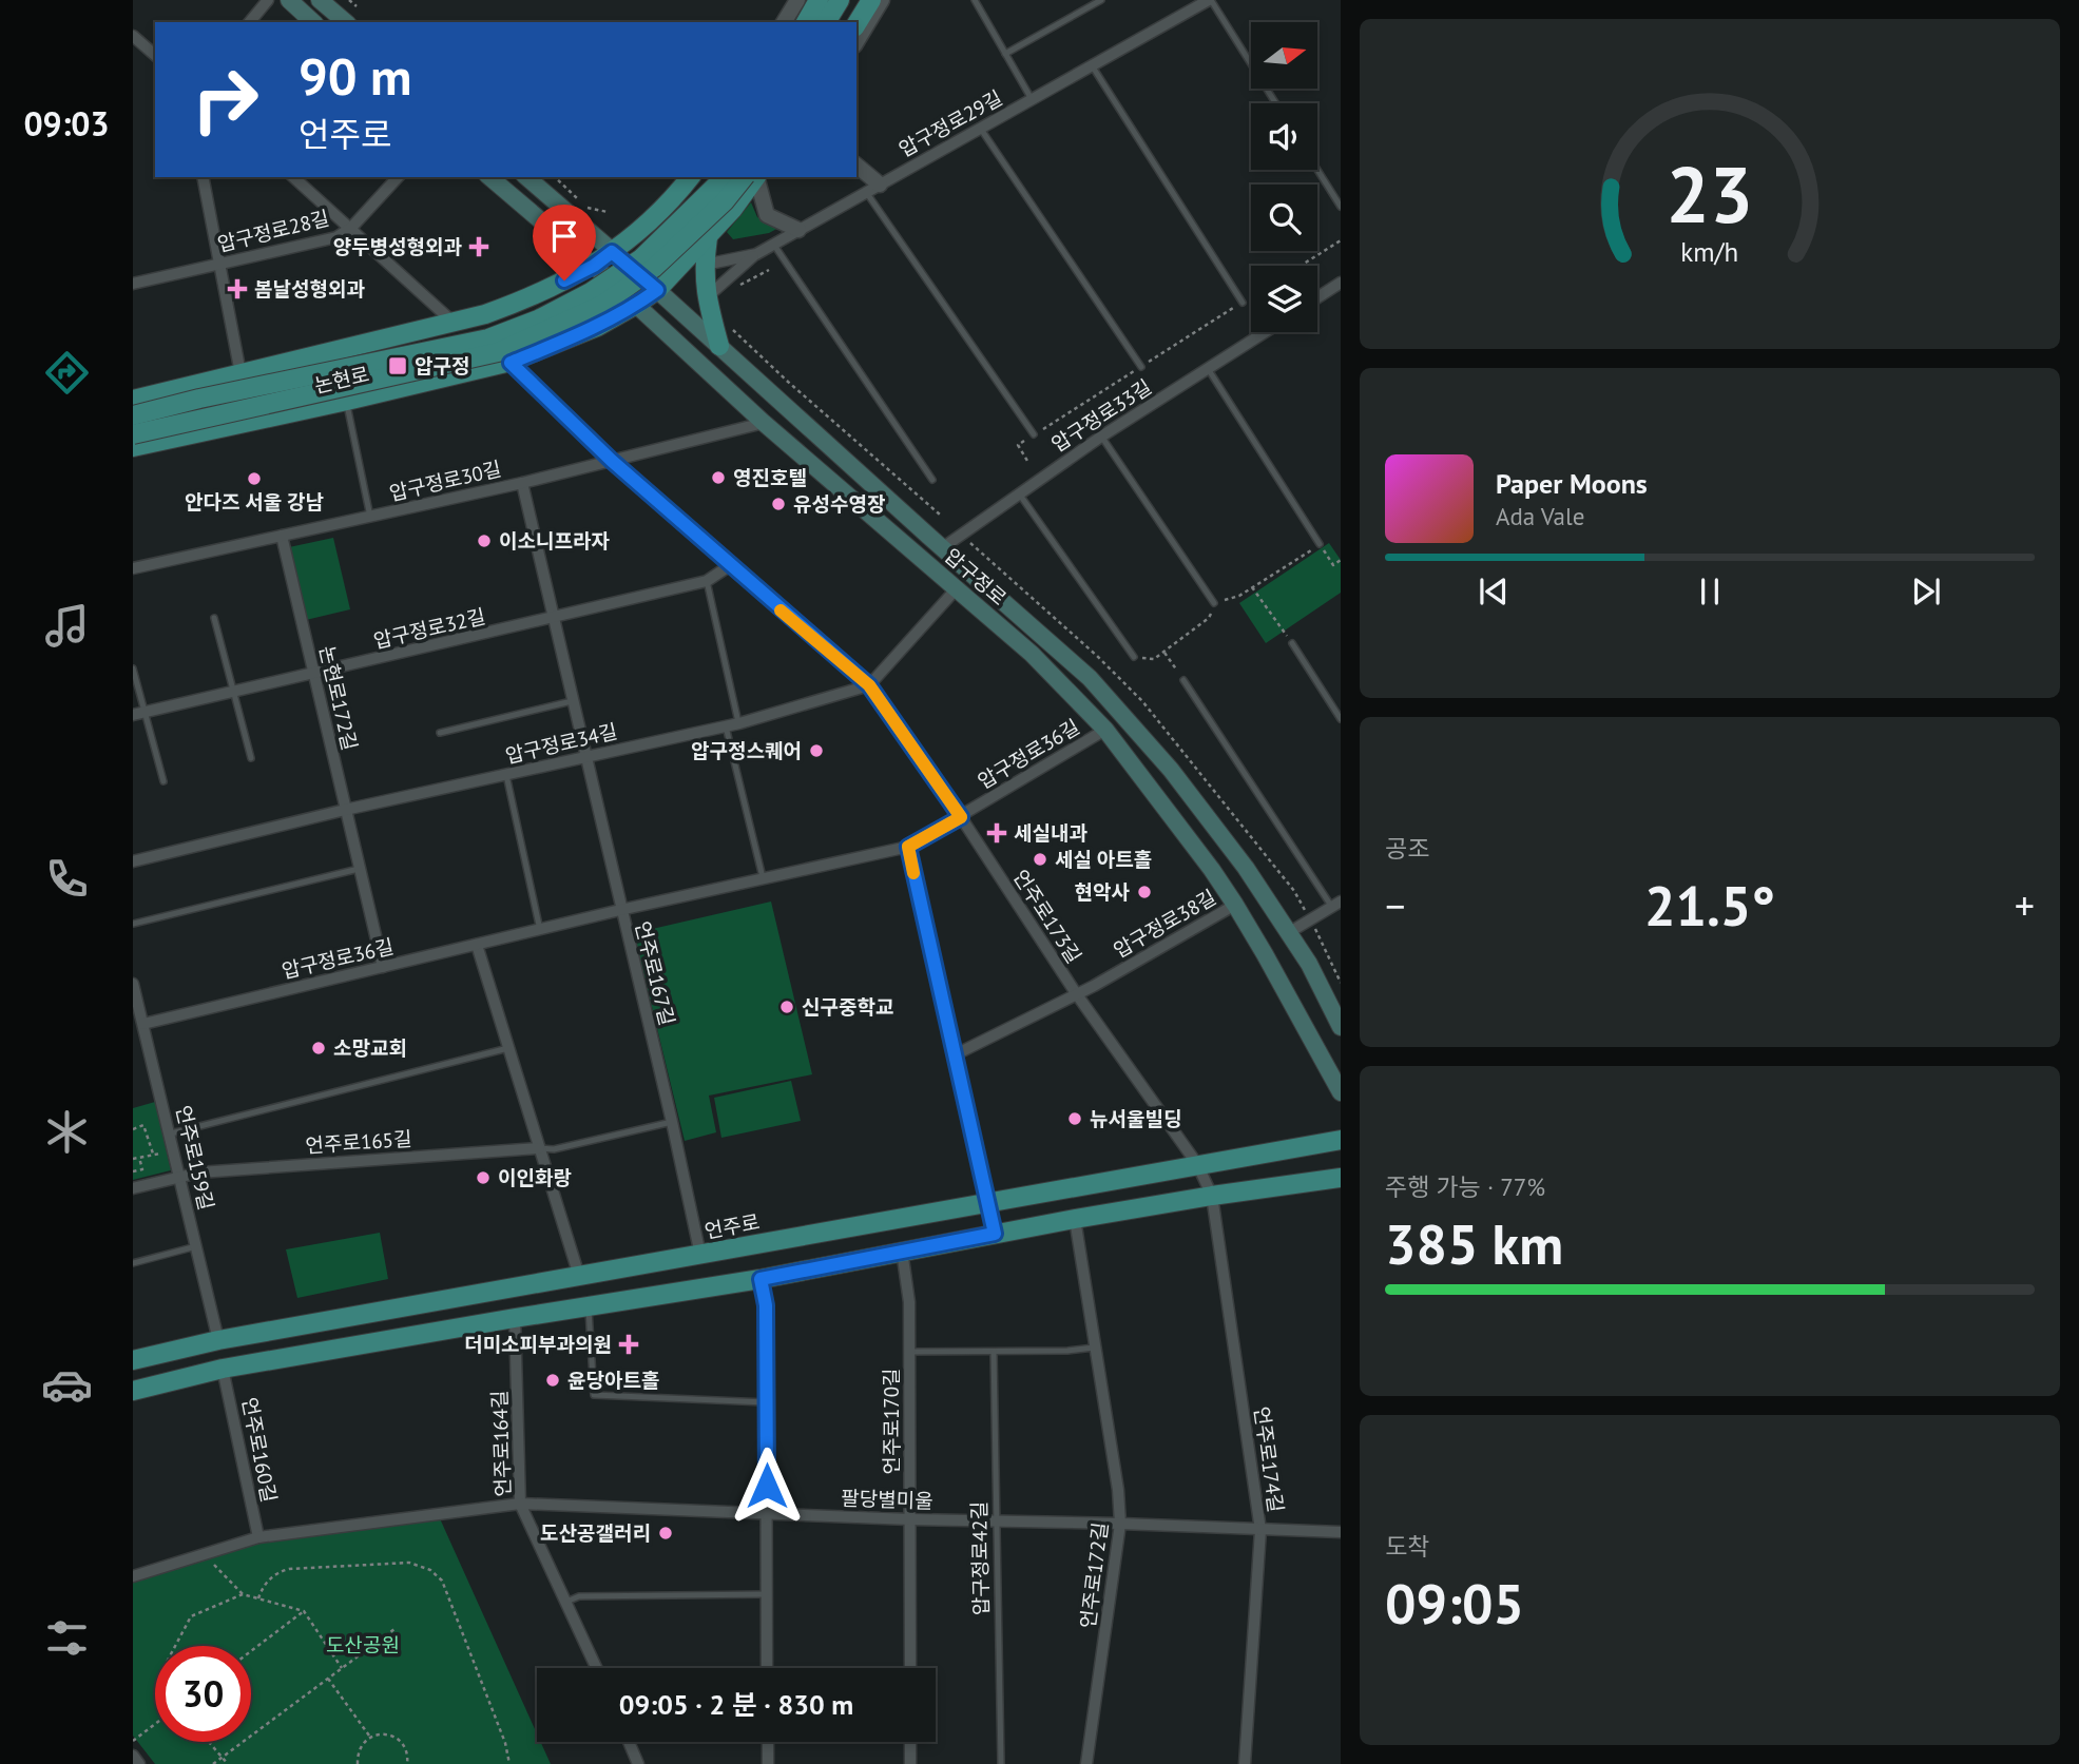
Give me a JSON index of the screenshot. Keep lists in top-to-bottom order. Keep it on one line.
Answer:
{"streets":{"main road":["논현로","압구정로","언주로"],"street":["압구정로29길","압구정로28길","압구정로33길","압구정로30길","압구정로32길","논현로172길","압구정로34길","압구정로36길","언주로173길","압구정로38길","언주로167길","언주로165길","언주로159길","언주로170길","언주로164길","언주로160길","언주로174길","팔당별미울","언주로172길"],"lane":["압구정로42길"]},"crossings":[["논현로","압구정로"],["논현로","언주로173길"],["압구정로33길","압구정로"],["압구정로30길","압구정로"],["압구정로30길","논현로172길"],["압구정로30길","언주로173길"],["압구정로30길","언주로167길"],["압구정로","압구정로36길"],["압구정로","압구정로38길"],["압구정로32길","논현로172길"],["압구정로32길","언주로173길"],["압구정로32길","언주로167길"],["논현로172길","압구정로34길"],["논현로172길","압구정로36길"],["압구정로34길","언주로173길"],["압구정로34길","언주로167길"],["압구정로36길","언주로173길"],["압구정로36길","언주로167길"],["압구정로36길","언주로159길"],["언주로173길","압구정로38길"],["언주로173길","언주로"],["언주로173길","언주로174길"],["언주로167길","언주로"],["언주로165길","언주로159길"],["언주로159길","언주로"],["언주로","언주로174길"],["언주로170길","팔당별미울"],["언주로164길","팔당별미울"],["언주로160길","팔당별미울"],["언주로174길","팔당별미울"],["팔당별미울","압구정로42길"],["팔당별미울","언주로172길"]],"parks":["도산공원"],"places":{"health":["양두병성형외과","봄날성형외과","세실내과","더미소피부과의원"],"transit":["압구정"],"other":["영진호텔","안다즈 서울 강남","유성수영장","이소니프라자","압구정스퀘어","세실 아트홀","현악사","신구중학교","소망교회","뉴서울빌딩","이인화랑","윤당아트홀","도산공갤러리"]},"north":"right","page":{"tabs":"09:03","turn":["90 m","언주로"],"song":["Paper Moons","Ada Vale"],"tile":["공조",["주행 가능 · 77%","385 km"],["도착","09:05"]],"heat":["−","21.5°","+"],"limit":"30","trip":"09:05 · 2 분 · 830 m","gauge":["23","km/h"]}}
